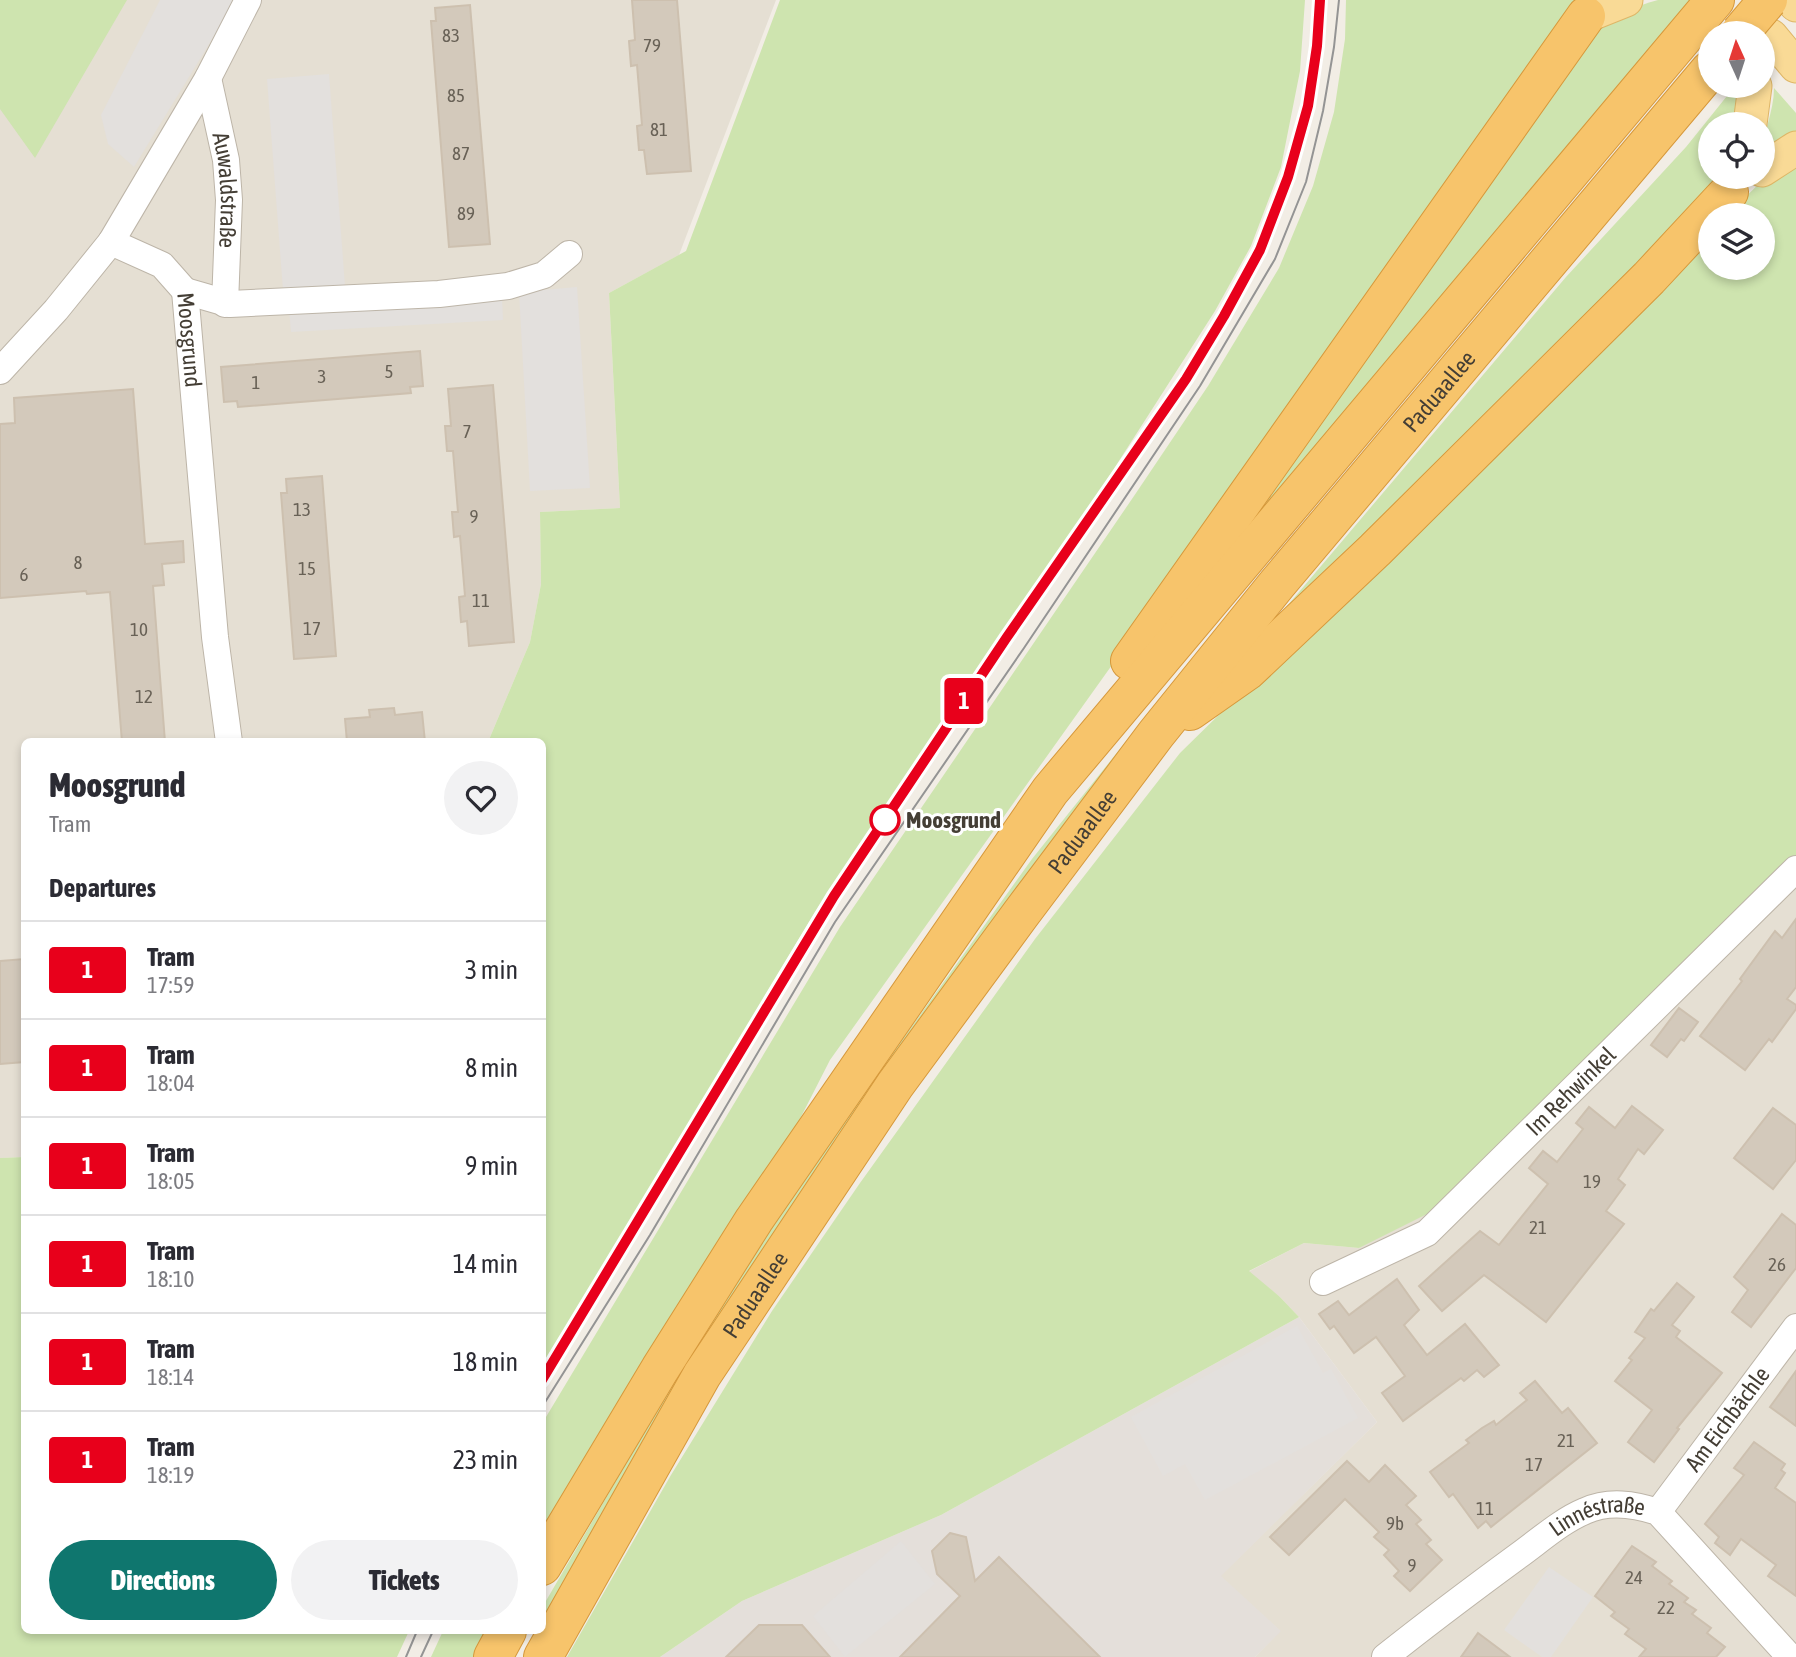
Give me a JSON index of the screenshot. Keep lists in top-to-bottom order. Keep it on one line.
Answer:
{"streets":{"highway":["Paduaallee"],"street":["Auwaldstraße","Moosgrund","Im Rehwinkel","Am Eichbächle","Linnéstraße"]},"crossings":[["Auwaldstraße","Moosgrund"],["Am Eichbächle","Linnéstraße"]],"places":["Moosgrund"],"lines":["tram line 1"],"house_numbers":["83","79","85","81","87","89","5","3","1","7","13","9","8","15","6","11","17","10","12","19","21","26","21","17","11","9b","9","24","22"],"north":"top","page":{"on_map":"1","heading":[["Moosgrund","Tram"],"Departures"],"list":[{"mark":"1","name":"Tram","note":"17:59","value":"3 min"},{"mark":"1","name":"Tram","note":"18:04","value":"8 min"},{"mark":"1","name":"Tram","note":"18:05","value":"9 min"},{"mark":"1","name":"Tram","note":"18:10","value":"14 min"},{"mark":"1","name":"Tram","note":"18:14","value":"18 min"},{"mark":"1","name":"Tram","note":"18:19","value":"23 min"}],"buttons":["Directions","Tickets"]}}
